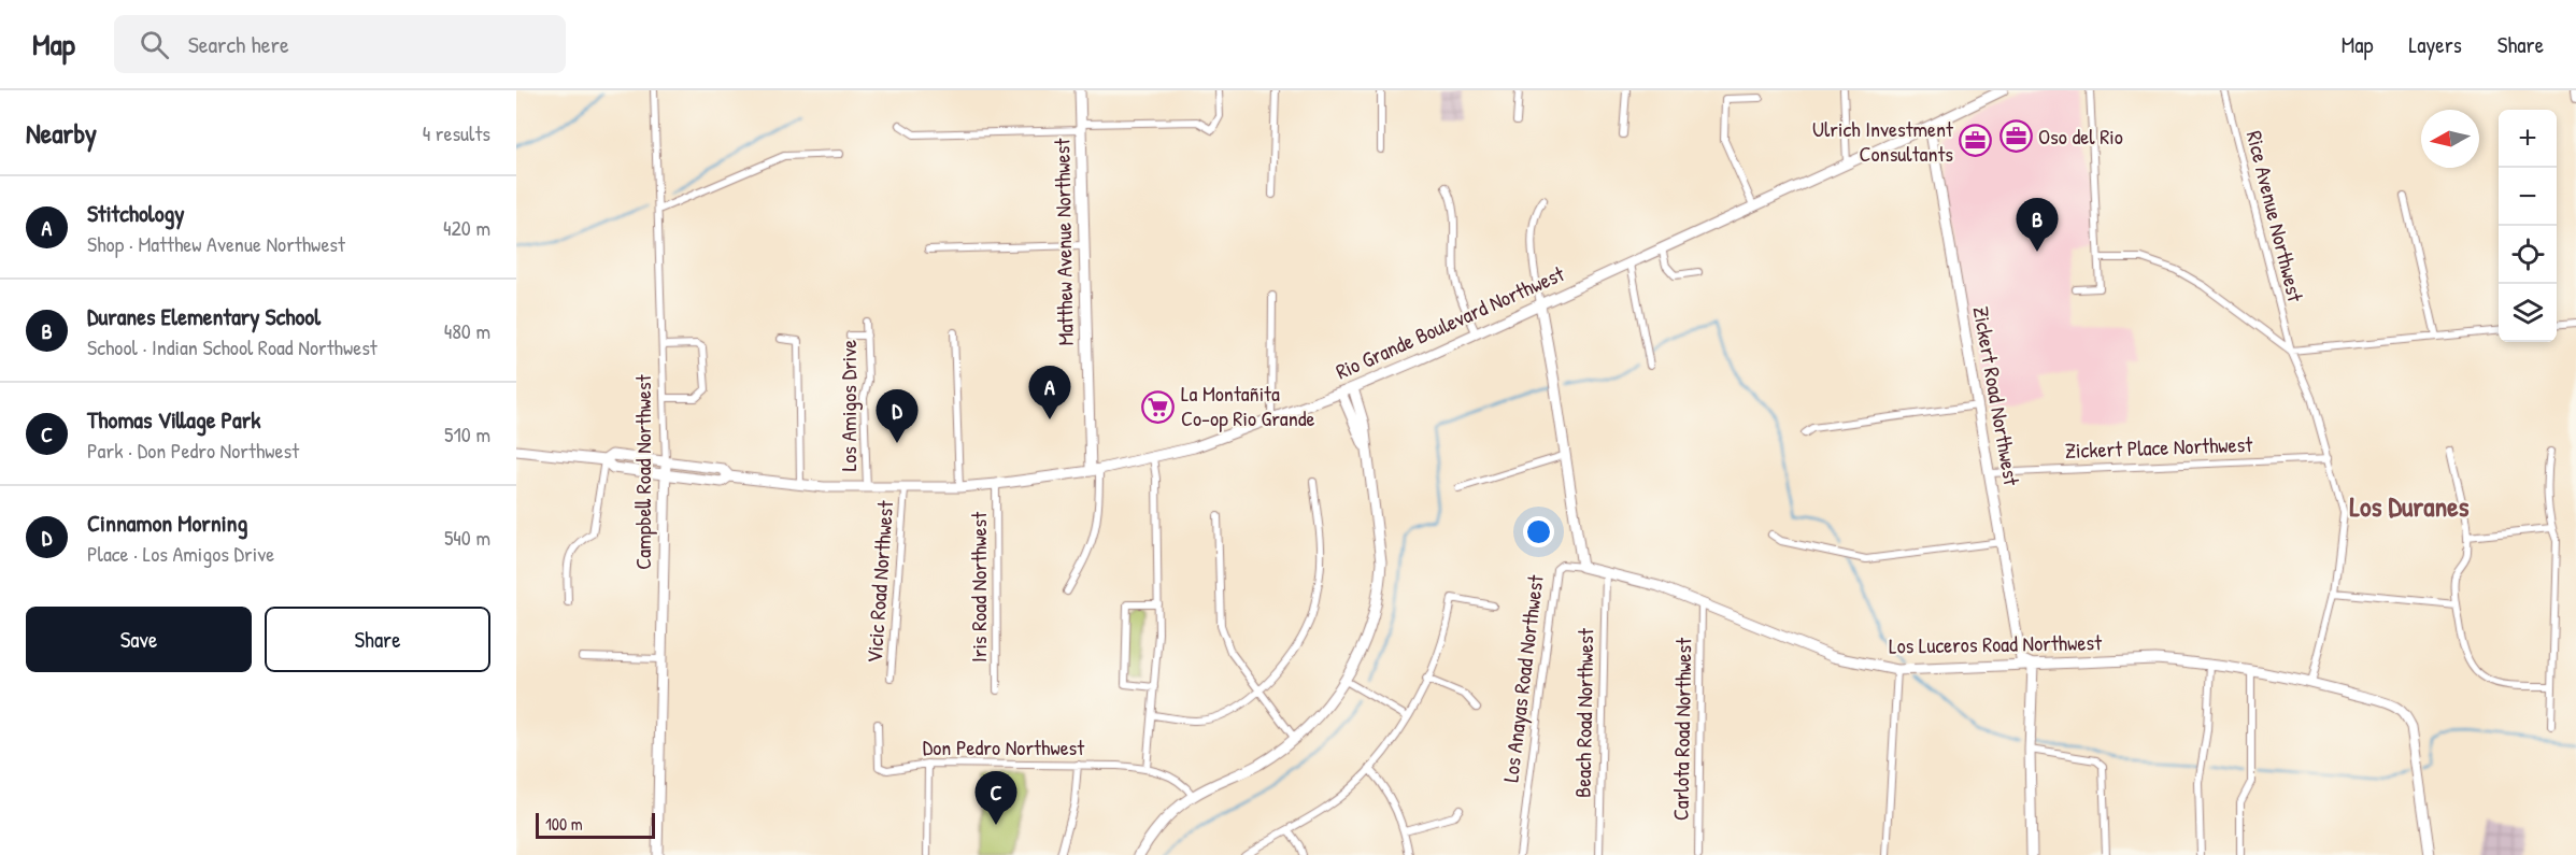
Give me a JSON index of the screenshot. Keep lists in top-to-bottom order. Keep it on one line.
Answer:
{"streets":{"street":["Rice Avenue Northwest","Matthew Avenue Northwest","Rio Grande Boulevard Northwest","Zickert Road Northwest","Los Amigos Drive","Zickert Place Northwest","Campbell Road Northwest","Vicic Road Northwest","Iris Road Northwest","Los Luceros Road Northwest","Los Anayas Road Northwest","Beach Road Northwest","Carlota Road Northwest","Don Pedro Northwest"]},"crossings":[["Rice Avenue Northwest","Zickert Place Northwest"],["Rice Avenue Northwest","Los Luceros Road Northwest"],["Matthew Avenue Northwest","Rio Grande Boulevard Northwest"],["Rio Grande Boulevard Northwest","Zickert Road Northwest"],["Rio Grande Boulevard Northwest","Los Amigos Drive"],["Rio Grande Boulevard Northwest","Campbell Road Northwest"],["Rio Grande Boulevard Northwest","Vicic Road Northwest"],["Rio Grande Boulevard Northwest","Iris Road Northwest"],["Zickert Road Northwest","Zickert Place Northwest"],["Zickert Road Northwest","Los Luceros Road Northwest"],["Los Luceros Road Northwest","Los Anayas Road Northwest"],["Los Luceros Road Northwest","Beach Road Northwest"],["Los Luceros Road Northwest","Carlota Road Northwest"]],"districts":["Los Duranes"],"places":{"office":["Oso del Rio","Ulrich Investment Consultants"],"supermarket":["La Montañita Co-op Rio Grande"]},"scale_bar":"100 m","north":"left","page":{"header":"Map","search":"Search here","nav":["Map","Layers","Share"],"heading":["Nearby","4 results"],"map_buttons":["+","−"],"list":[{"mark":"A","name":"Stitchology","note":"Shop · Matthew Avenue Northwest","value":"420 m"},{"mark":"B","name":"Duranes Elementary School","note":"School · Indian School Road Northwest","value":"480 m"},{"mark":"C","name":"Thomas Village Park","note":"Park · Don Pedro Northwest","value":"510 m"},{"mark":"D","name":"Cinnamon Morning","note":"Place · Los Amigos Drive","value":"540 m"}],"pins":["B","A","D","C"],"buttons":["Save","Share"],"scale":"100 m"}}
